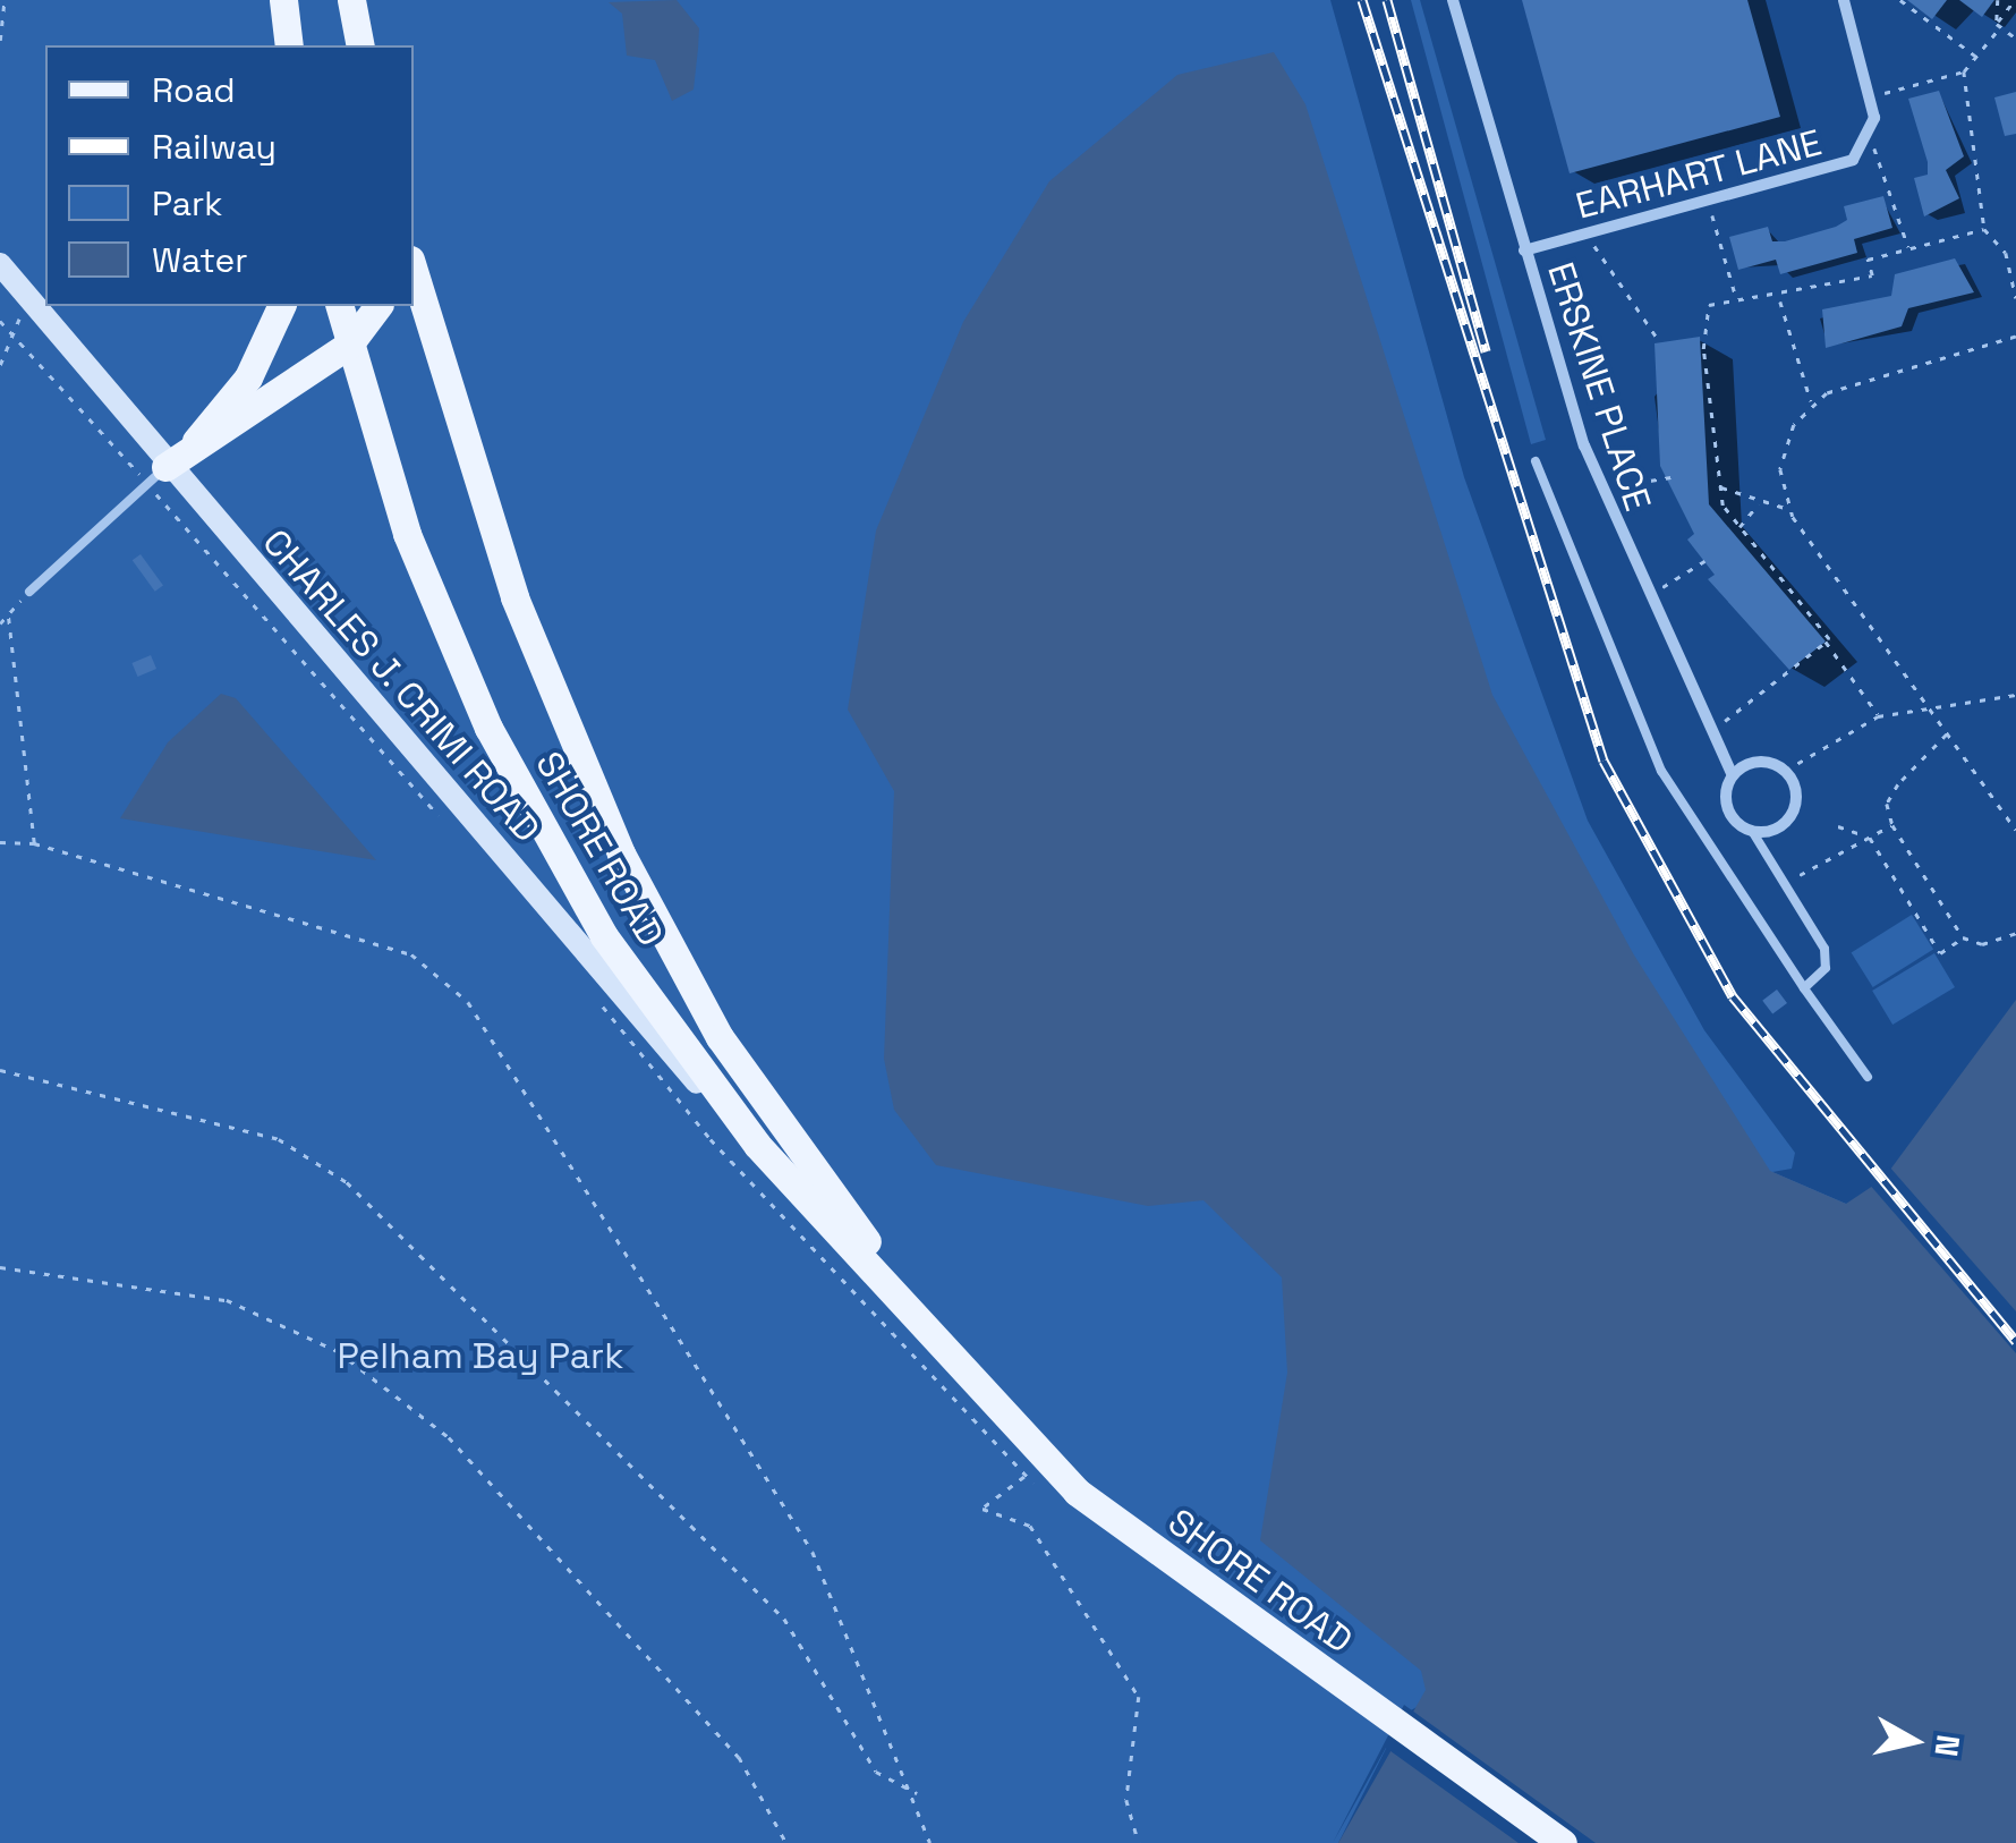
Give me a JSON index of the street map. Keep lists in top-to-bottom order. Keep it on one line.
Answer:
{"streets":{"main road":["CHARLES J. CRIMI ROAD","SHORE ROAD"],"street":["EARHART LANE","ERSKINE PLACE"]},"crossings":[["EARHART LANE","ERSKINE PLACE"],["CHARLES J. CRIMI ROAD","SHORE ROAD"]],"parks":["Pelham Bay Park"],"legend":["Road","Railway","Park","Water"],"north":"right"}
